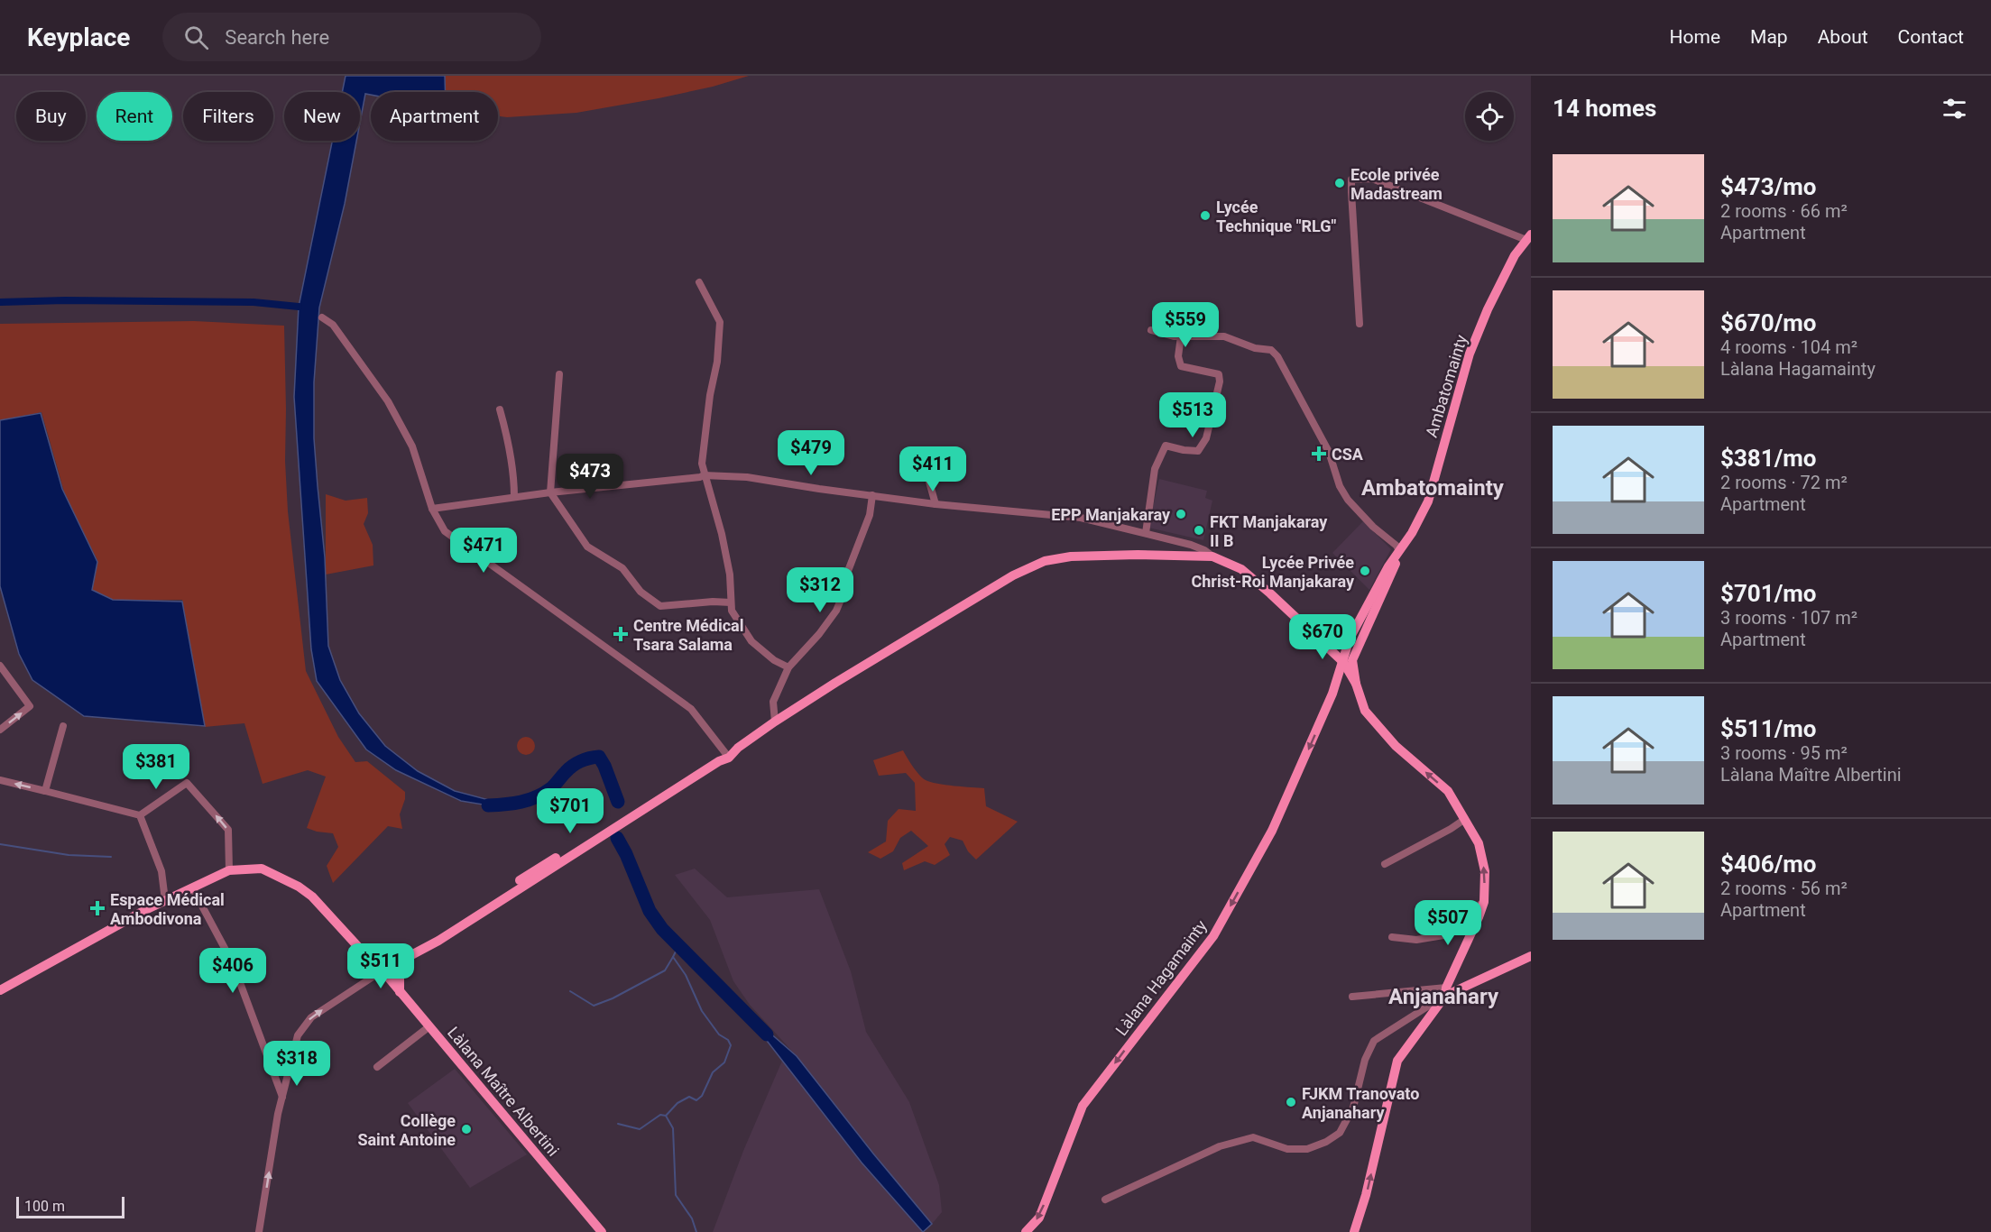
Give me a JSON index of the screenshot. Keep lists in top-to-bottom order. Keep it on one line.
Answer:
{"streets":{"main road":["Ambatomainty","Làlana Hagamainty","Làlana Maître Albertini"]},"crossings":[["Ambatomainty","Làlana Hagamainty"]],"one_way":["Làlana Hagamainty"],"districts":["Ambatomainty","Anjanahary"],"places":{"other":["Ecole privée Madastream","Lycée Technique \"RLG\"","EPP Manjakaray","FKT Manjakaray II B","Lycée Privée Christ-Roi Manjakaray","FJKM Tranovato Anjanahary","Collège Saint Antoine"],"health":["CSA","Centre Médical Tsara Salama","Espace Médical Ambodivona"]},"scale_bar":"100 m","page":{"header":"Keyplace","search":"Search here","nav":["Home","Map","About","Contact"],"heading":"14 homes","chip":["Buy","Rent","Filters","New","Apartment"],"list":[{"name":"$473/mo","note":"2 rooms · 66 m² · Apartment"},{"name":"$670/mo","note":"4 rooms · 104 m² · Làlana Hagamainty"},{"name":"$381/mo","note":"2 rooms · 72 m² · Apartment"},{"name":"$701/mo","note":"3 rooms · 107 m² · Apartment"},{"name":"$511/mo","note":"3 rooms · 95 m² · Làlana Maître Albertini"},{"name":"$406/mo","note":"2 rooms · 56 m² · Apartment"}],"price":["$559","$513","$479","$411","$473","$471","$312","$670","$381","$701","$507","$511","$406","$318"],"scale":"100 m"}}
